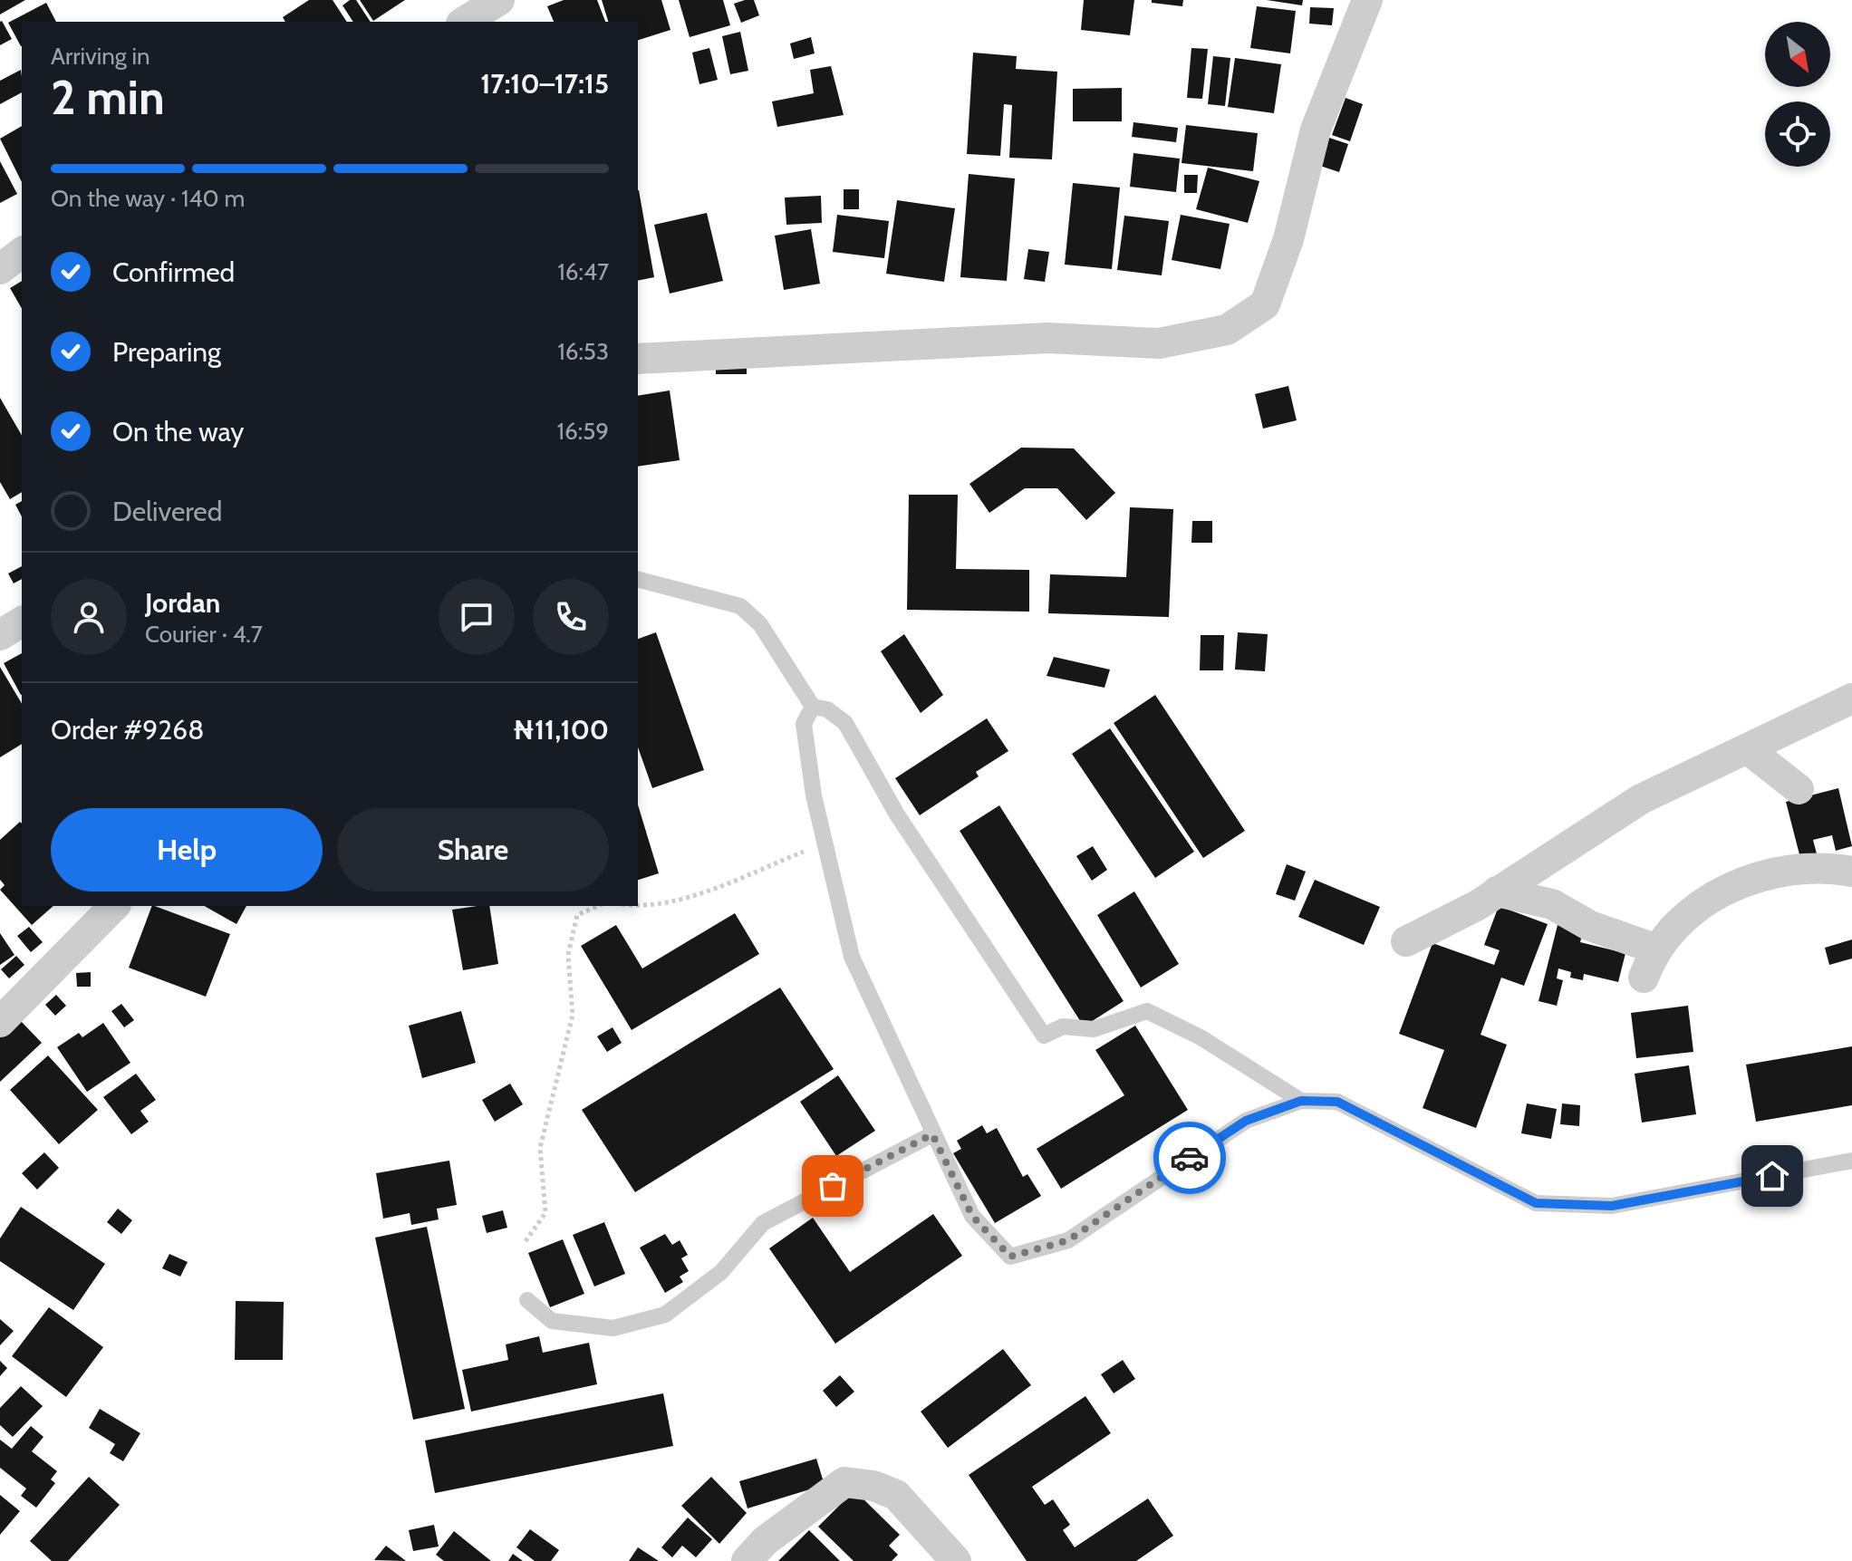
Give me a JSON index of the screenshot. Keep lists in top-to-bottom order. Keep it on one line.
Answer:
{"north":"bottom right","page":{"heading":["2 min","Arriving in","17:10–17:15"],"panel":["Jordan","Courier · 4.7","Order #9268","₦11,100"],"bar":"On the way · 140 m","list":[["Confirmed","16:47"],["Preparing","16:53"],["On the way","16:59"],"Delivered"],"buttons":["Help","Share"]}}
